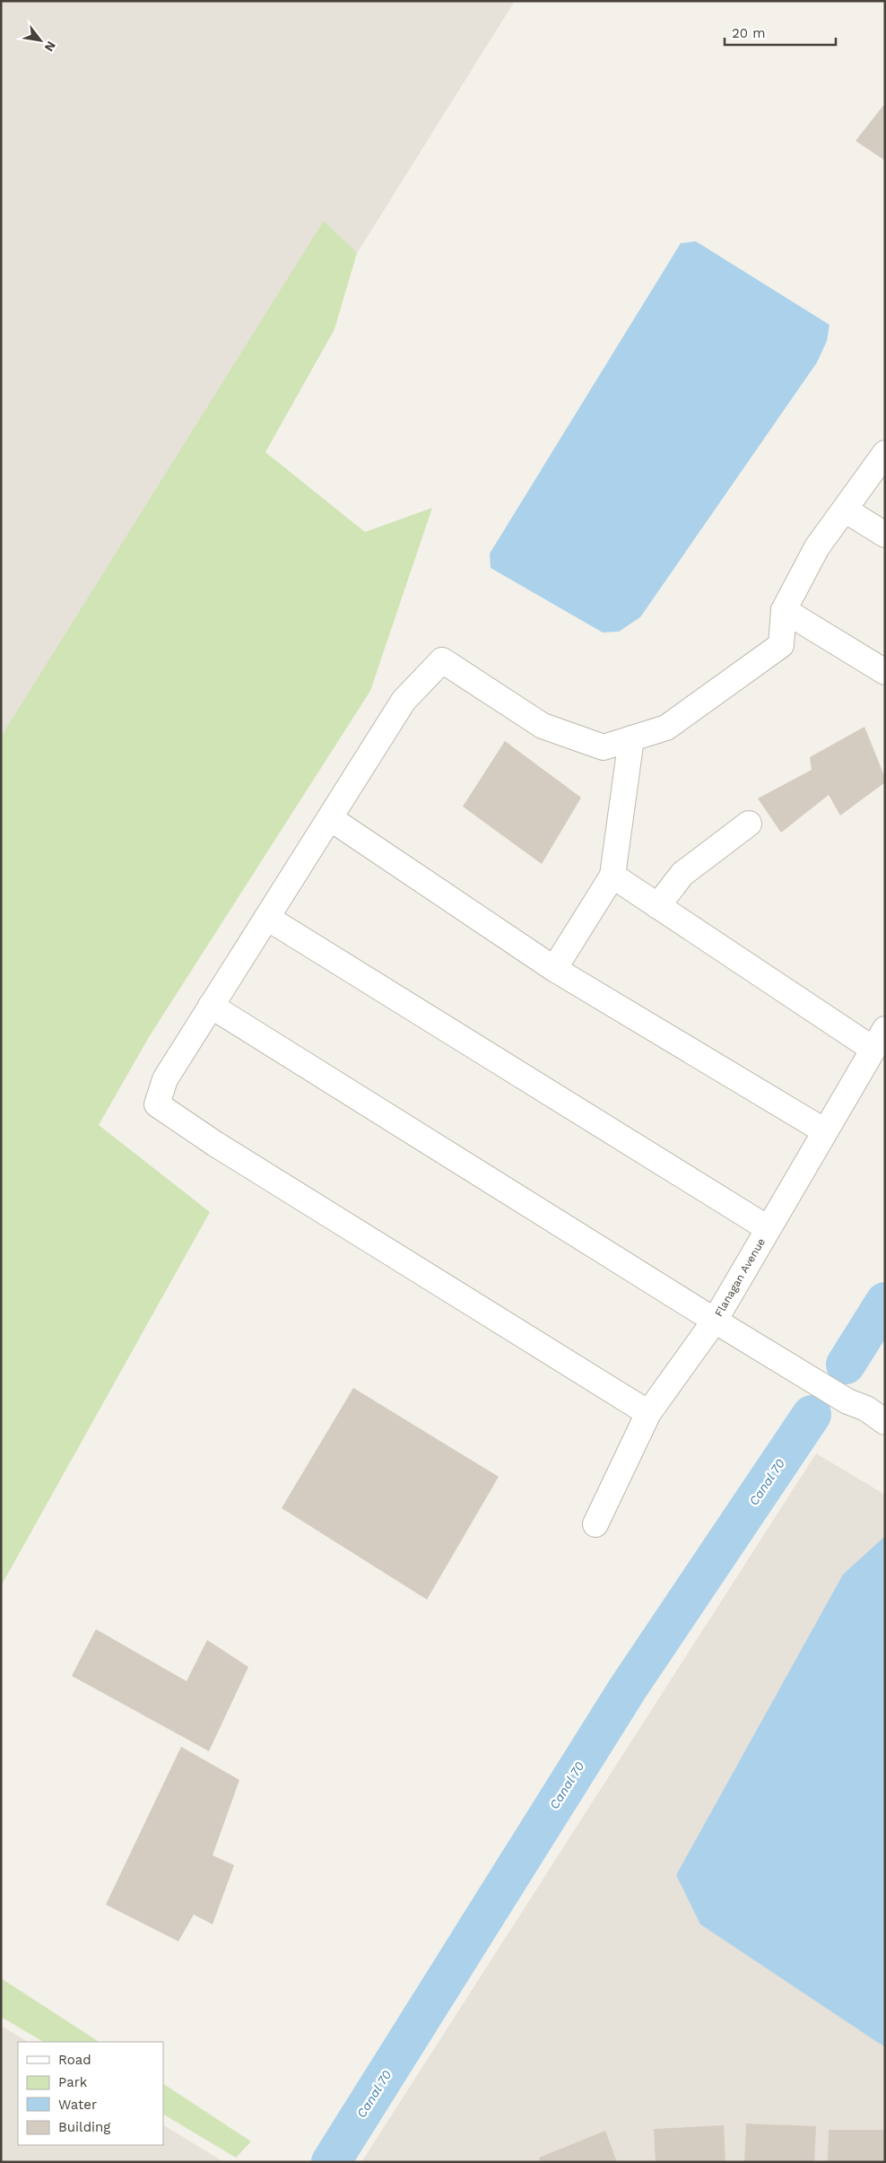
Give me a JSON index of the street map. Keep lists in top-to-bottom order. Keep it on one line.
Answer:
{"streets":{"street":["Flanagan Avenue"]},"water":["Canal 70"],"legend":["Road","Park","Water","Building"],"scale_bar":"20 m","north":"bottom right"}
